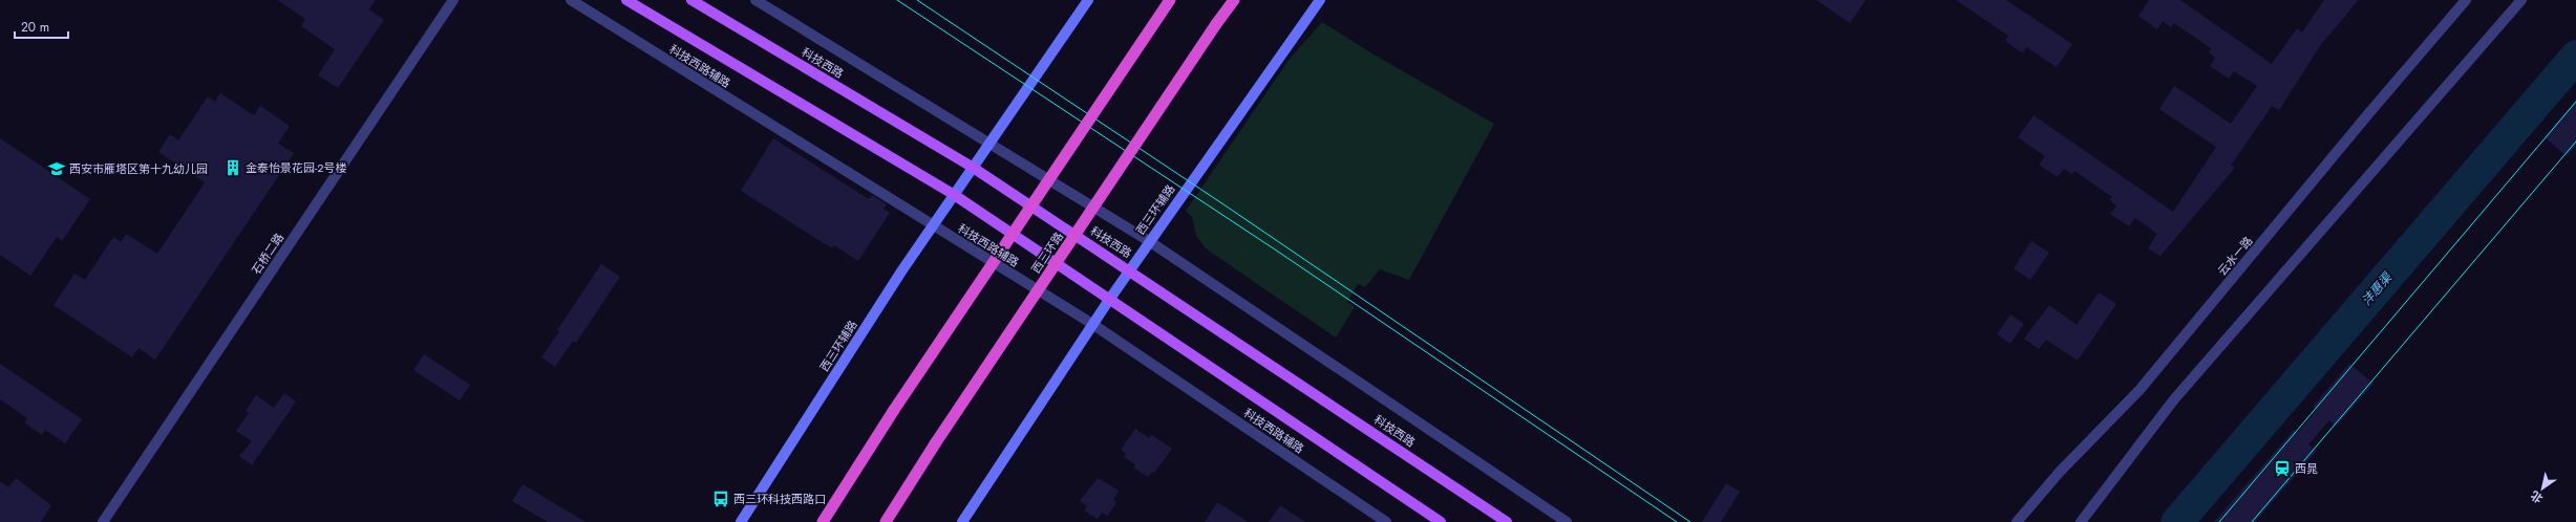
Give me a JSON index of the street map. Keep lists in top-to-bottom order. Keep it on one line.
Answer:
{"streets":{"highway":["西三环路"],"main road":["科技西路","西三环辅路"],"street":["科技西路辅路","石桥二路","云水一路"]},"crossings":[["科技西路","西三环辅路"],["科技西路辅路","西三环辅路"]],"water":["沣惠渠"],"places":{"building":["金泰怡景花园-2号楼"],"school or university":["西安市雁塔区第十九幼儿园"],"station":["西晁"],"bus stop":["西三环科技西路口"]},"scale_bar":"20 m","north":"bottom left"}
